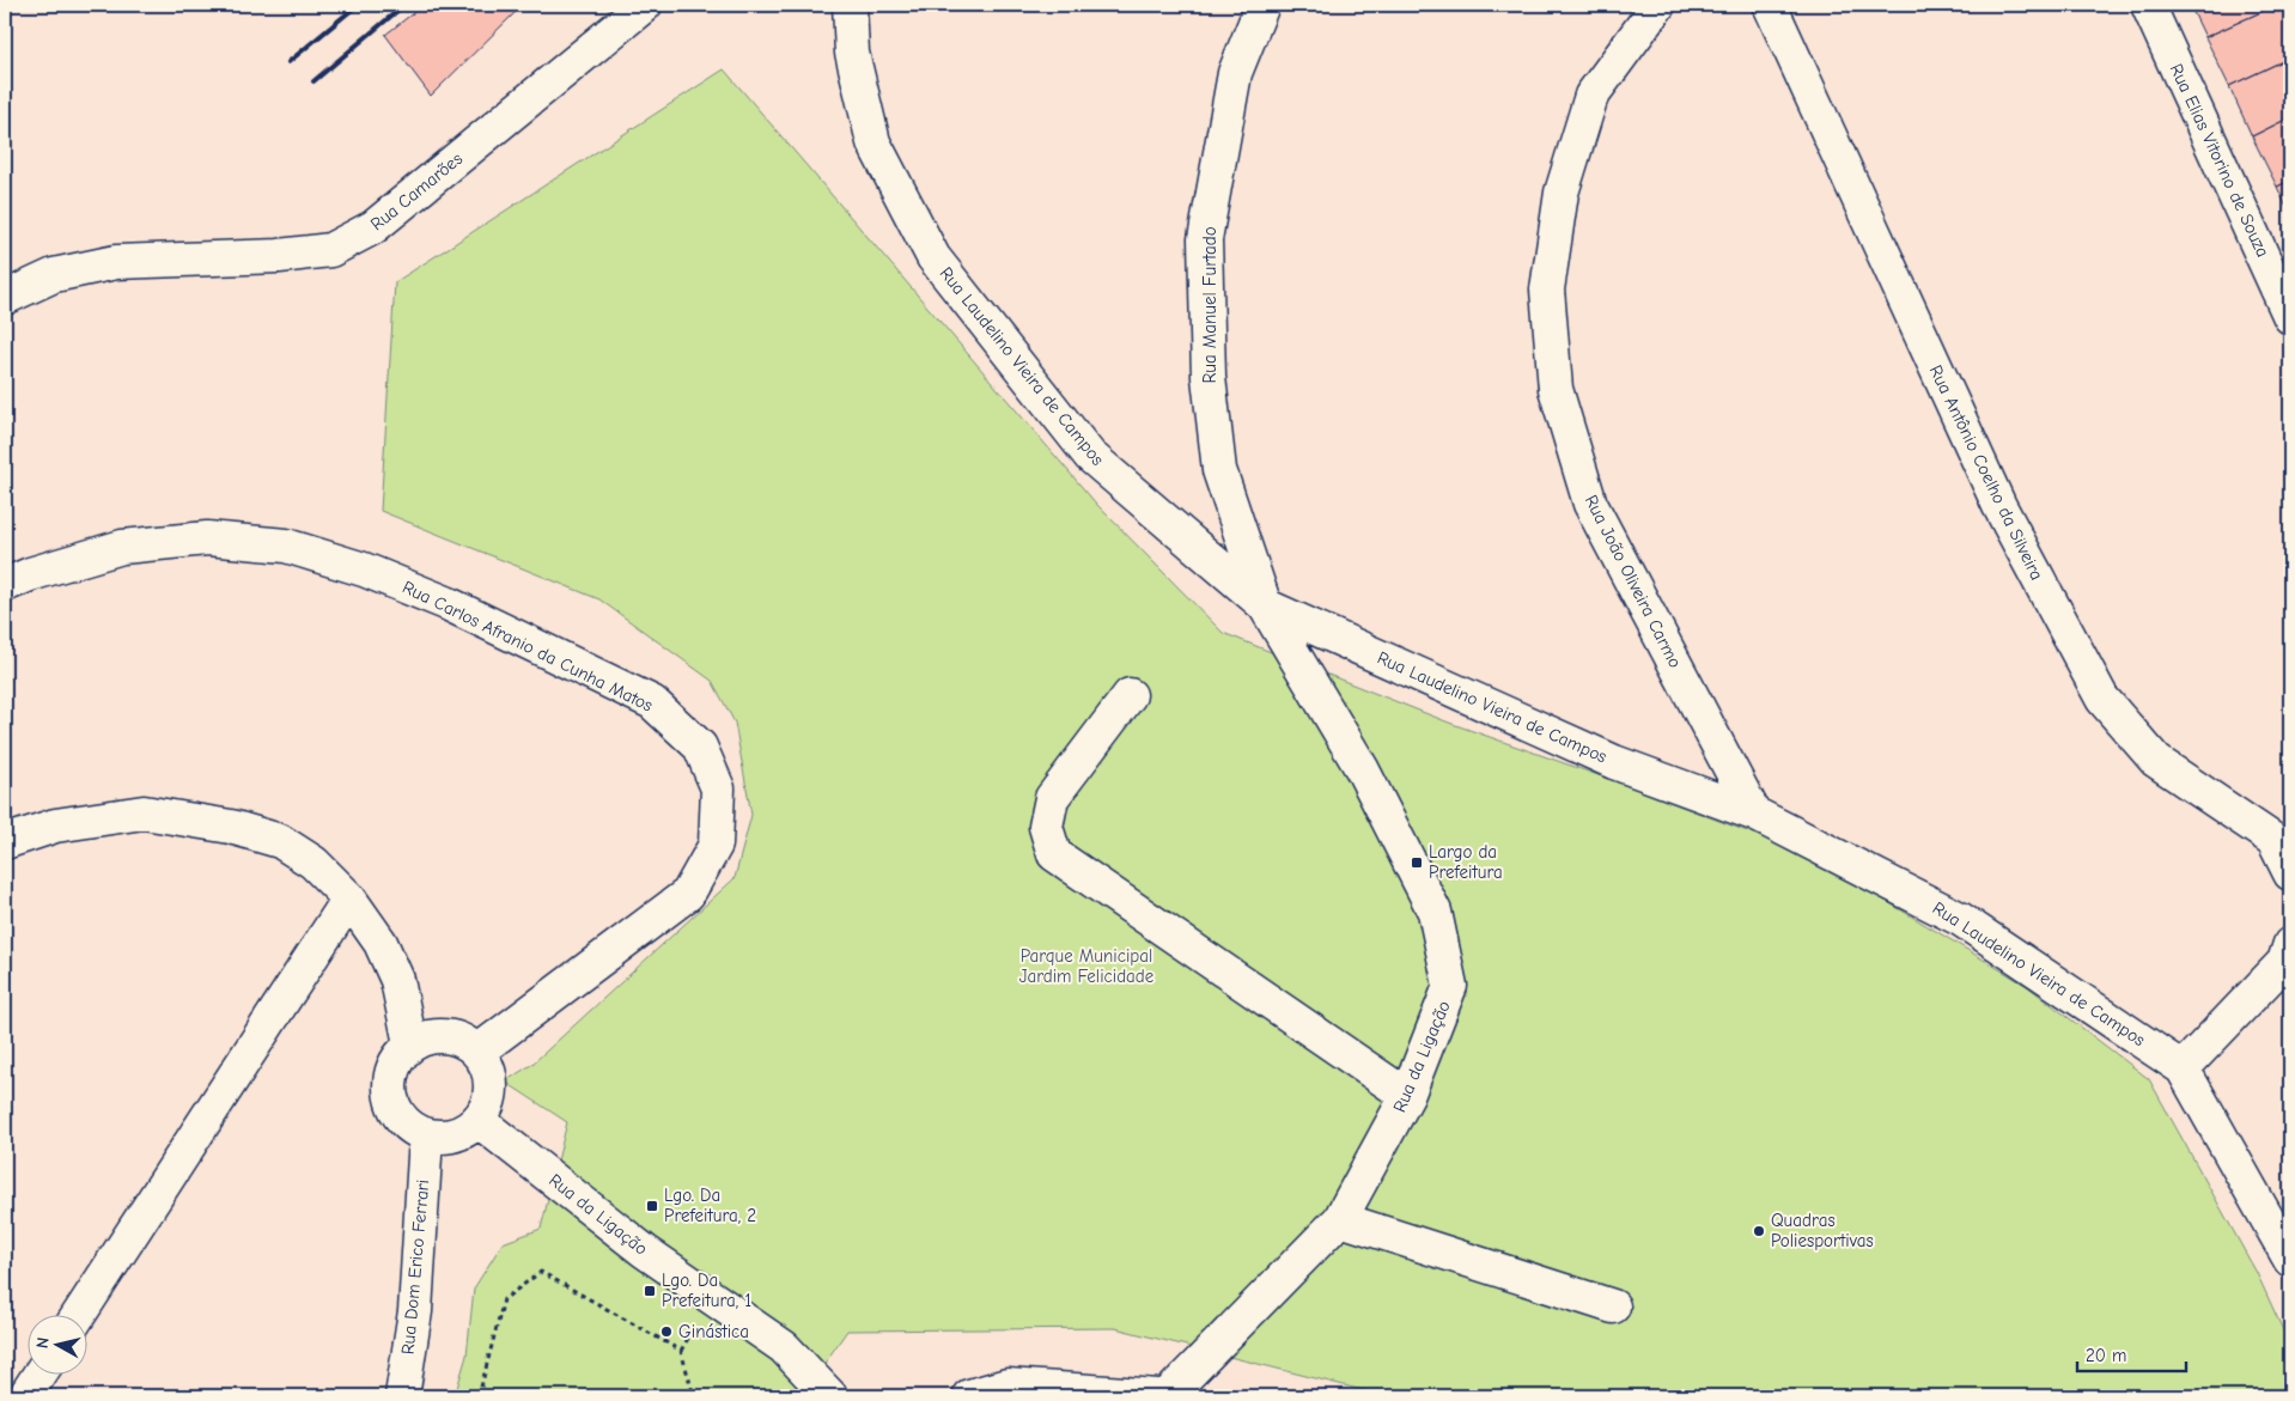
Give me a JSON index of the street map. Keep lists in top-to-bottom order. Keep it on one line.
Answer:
{"streets":{"street":["Rua Elias Vitorino de Souza","Rua Camarões","Rua Manuel Furtado","Rua Laudelino Vieira de Campos","Rua Antônio Coelho da Silveira","Rua João Oliveira Carmo","Rua Carlos Afranio da Cunha Matos","Rua da Ligação","Rua Dom Erico Ferrari"]},"crossings":[["Rua Manuel Furtado","Rua Laudelino Vieira de Campos"],["Rua Manuel Furtado","Rua da Ligação"],["Rua Laudelino Vieira de Campos","Rua João Oliveira Carmo"],["Rua Laudelino Vieira de Campos","Rua da Ligação"],["Rua Carlos Afranio da Cunha Matos","Rua da Ligação"],["Rua Carlos Afranio da Cunha Matos","Rua Dom Erico Ferrari"],["Rua da Ligação","Rua Dom Erico Ferrari"]],"parks":["Parque Municipal Jardim Felicidade"],"places":{"transit":["Largo da Prefeitura","Lgo. Da Prefeitura, 2","Lgo. Da Prefeitura, 1"],"other":["Quadras Poliesportivas","Ginástica"]},"scale_bar":"20 m","north":"left"}
